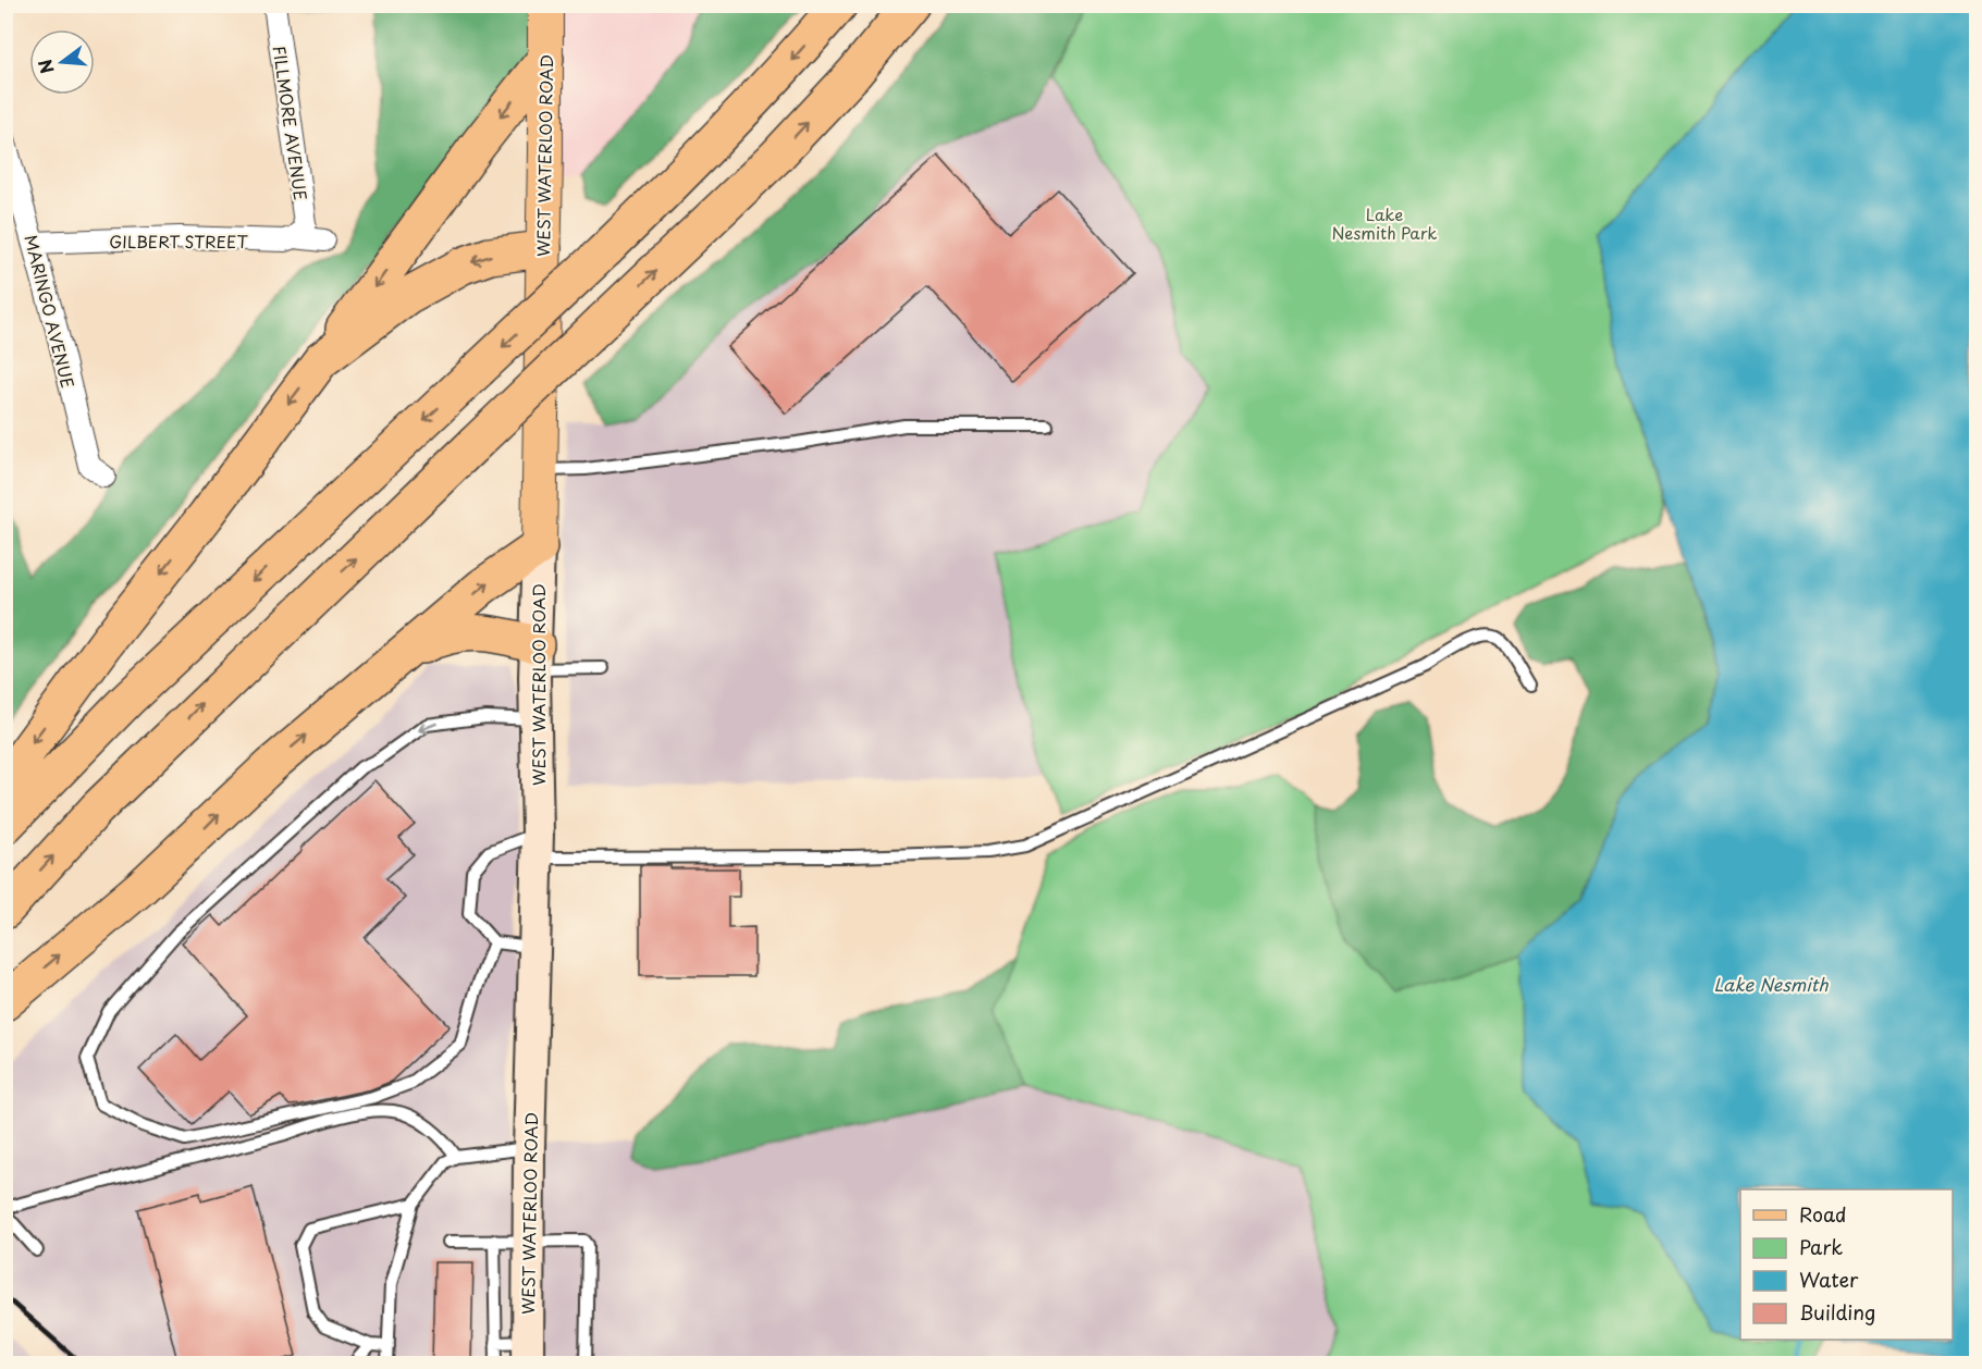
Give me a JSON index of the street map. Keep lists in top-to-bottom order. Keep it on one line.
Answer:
{"streets":{"main road":["WEST WATERLOO ROAD"],"street":["FILLMORE AVENUE","GILBERT STREET","MARINGO AVENUE"]},"crossings":[["FILLMORE AVENUE","GILBERT STREET"],["GILBERT STREET","MARINGO AVENUE"]],"water":["Lake Nesmith"],"parks":["Lake Nesmith Park"],"legend":["Road","Park","Water","Building"],"north":"left"}
